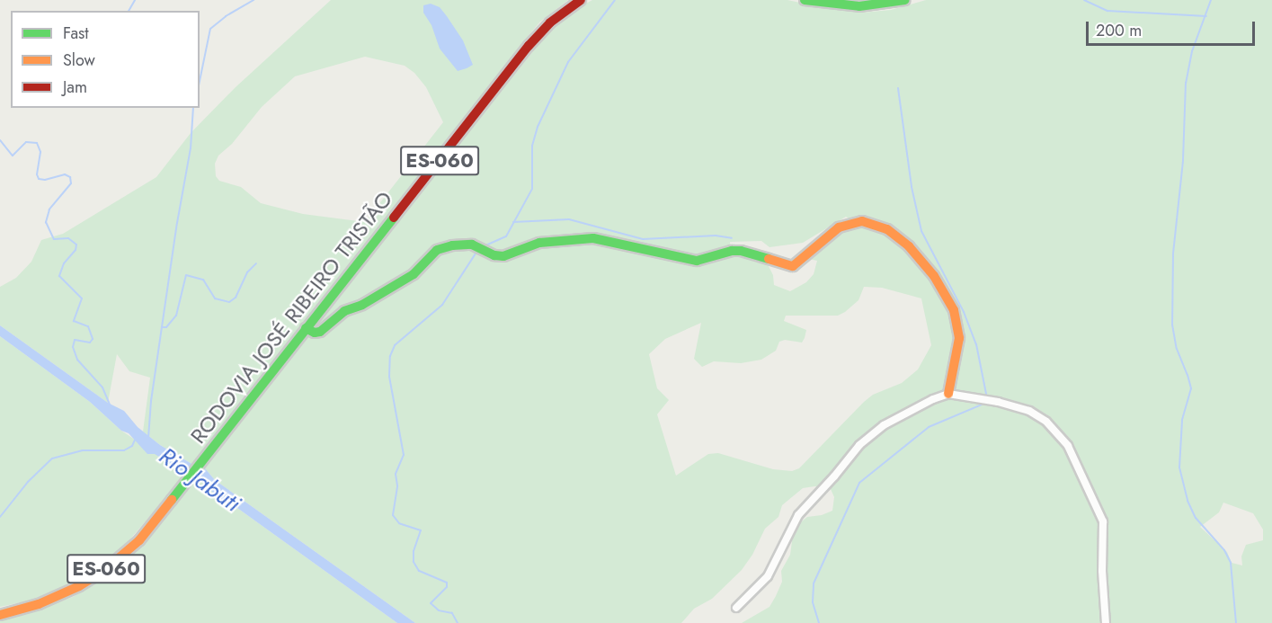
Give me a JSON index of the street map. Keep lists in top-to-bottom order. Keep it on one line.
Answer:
{"streets":{"main road":["ES-060","RODOVIA JOSÉ RIBEIRO TRISTÃO"]},"water":["Rio Jabuti"],"legend":["Fast","Slow","Jam"],"scale_bar":"200 m"}
